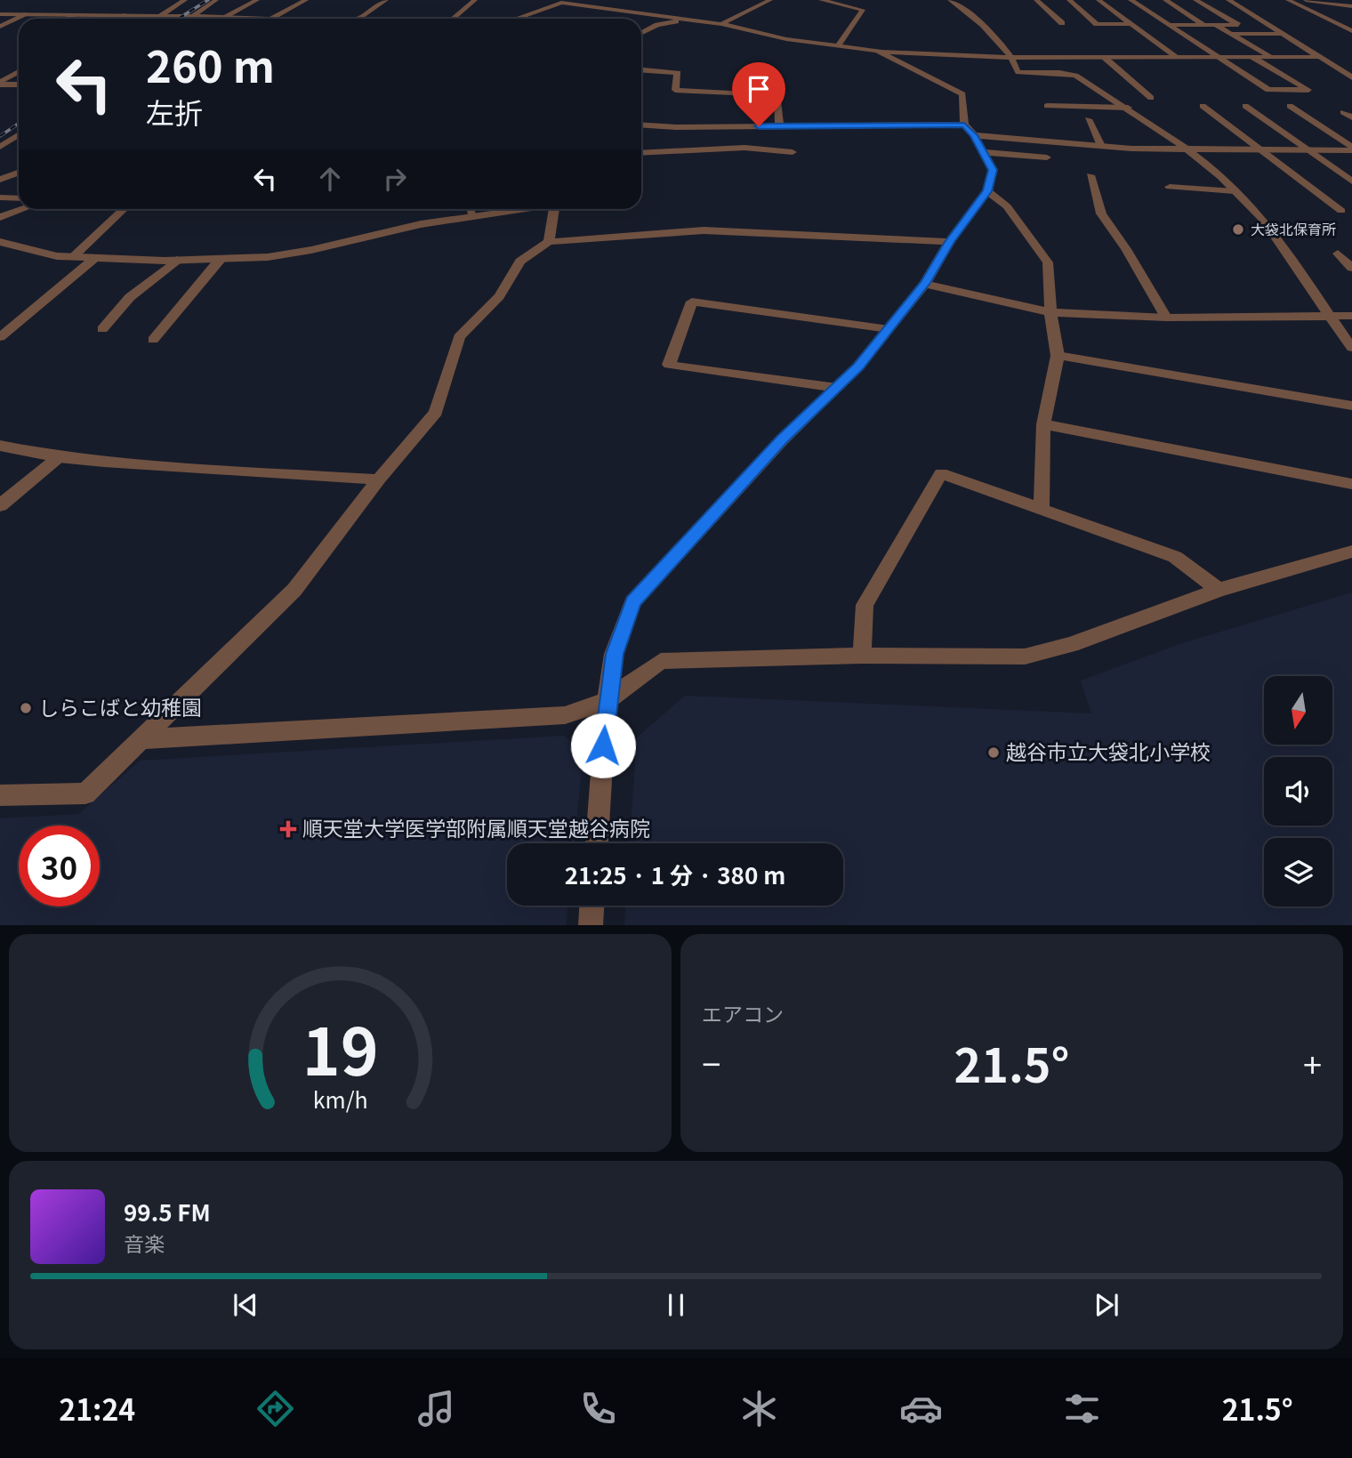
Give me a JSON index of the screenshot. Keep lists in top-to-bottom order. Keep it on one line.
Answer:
{"places":{"other":["大袋北保育所","しらこばと幼稚園","越谷市立大袋北小学校"],"health":["順天堂大学医学部附属順天堂越谷病院"]},"north":"bottom","page":{"turn":["260 m","左折"],"limit":"30","trip":"21:25 · 1 分 · 380 m","tile":"エアコン","heat":["−","21.5°","+"],"song":["99.5 FM","音楽"],"tabs":["21:24","21.5°"],"gauge":["19","km/h"]}}
